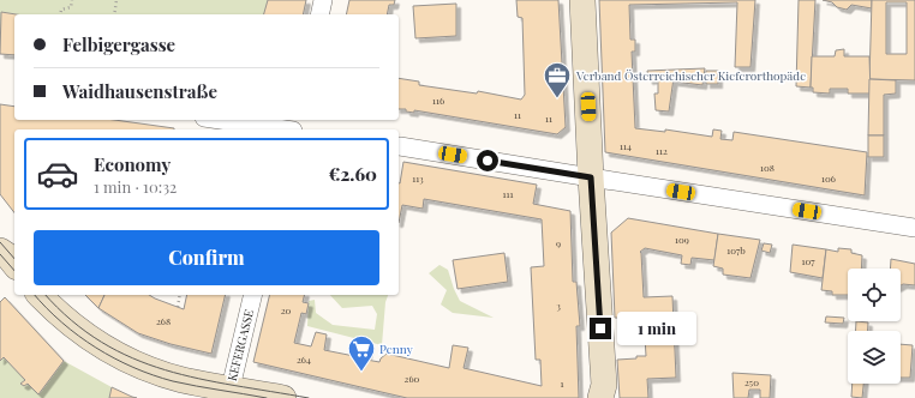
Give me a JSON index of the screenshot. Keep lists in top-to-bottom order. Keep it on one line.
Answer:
{"streets":{"street":["KEFERGASSE"]},"places":{"office":["Verband Österreichischer Kieferorthopäde"],"supermarket":["Penny"]},"house_numbers":["116","11","11","114","112","108","113","106","111","109","9","107b","107","3","20","268","264","260","250","1"],"page":{"banner":["Felbigergasse","Waidhausenstraße"],"list":[{"name":"Economy","note":"1 min · 10:32","value":"€2.60"}],"buttons":"Confirm","bubble":"1 min"}}
